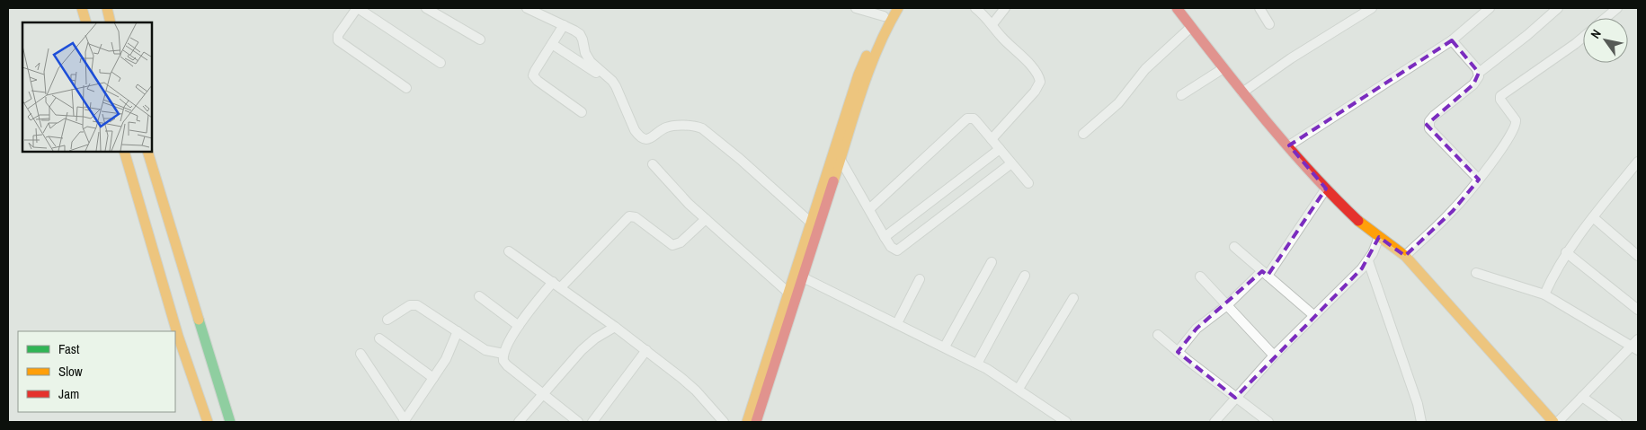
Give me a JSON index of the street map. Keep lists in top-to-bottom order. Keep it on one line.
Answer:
{"legend":["Fast","Slow","Jam"],"north":"top left"}
